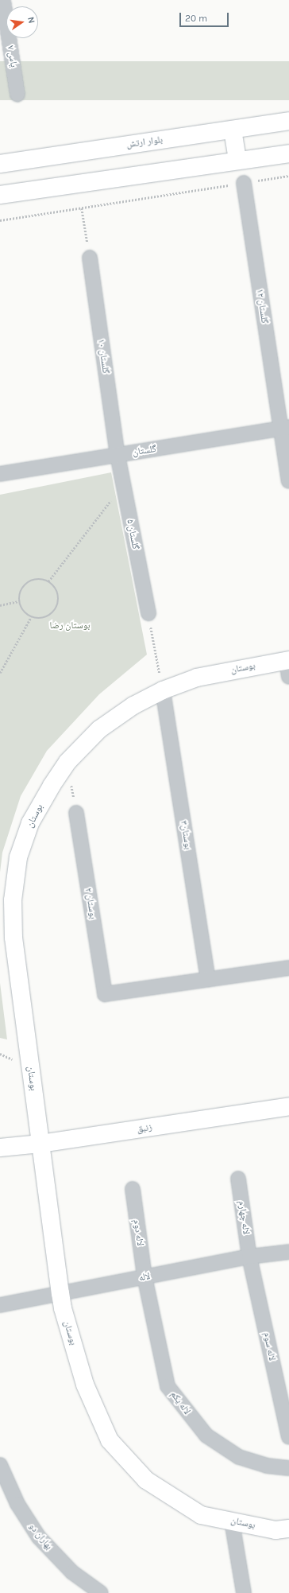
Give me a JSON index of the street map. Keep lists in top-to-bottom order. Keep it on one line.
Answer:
{"streets":{"street":["یاس ۷","بلوار ارتش","گلستان ۱۲","گلستان ۱۰","گلستان","گلستان ۵","بوستان","بوستان۳","بوستان ۲","زنبق","لاله چهارم","لاله دوم","لاله","لاله سوم","لاله یکم","بهاران دو"]},"crossings":[["گلستان ۱۲","گلستان"],["گلستان ۱۰","گلستان"],["گلستان ۱۰","گلستان ۵"],["گلستان","گلستان ۵"],["بوستان","بوستان۳"],["بوستان","زنبق"],["بوستان","لاله"],["بوستان۳","بوستان ۲"],["لاله چهارم","لاله"],["لاله چهارم","لاله سوم"],["لاله دوم","لاله"],["لاله دوم","لاله یکم"],["لاله","لاله سوم"],["لاله","لاله یکم"]],"parks":["بوستان رضا"],"scale_bar":"20 m","north":"right"}
